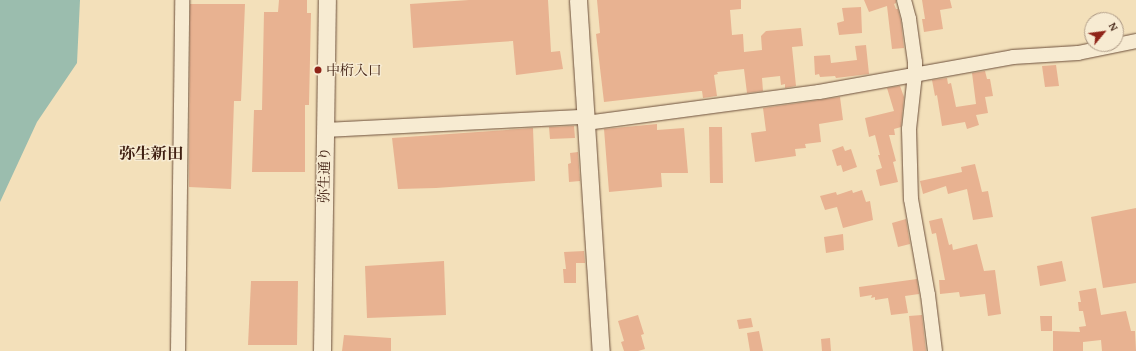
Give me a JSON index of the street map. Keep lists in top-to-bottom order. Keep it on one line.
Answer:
{"streets":{"street":["弥生通り"]},"districts":["弥生新田"],"places":["中桁入口"],"north":"top right"}
